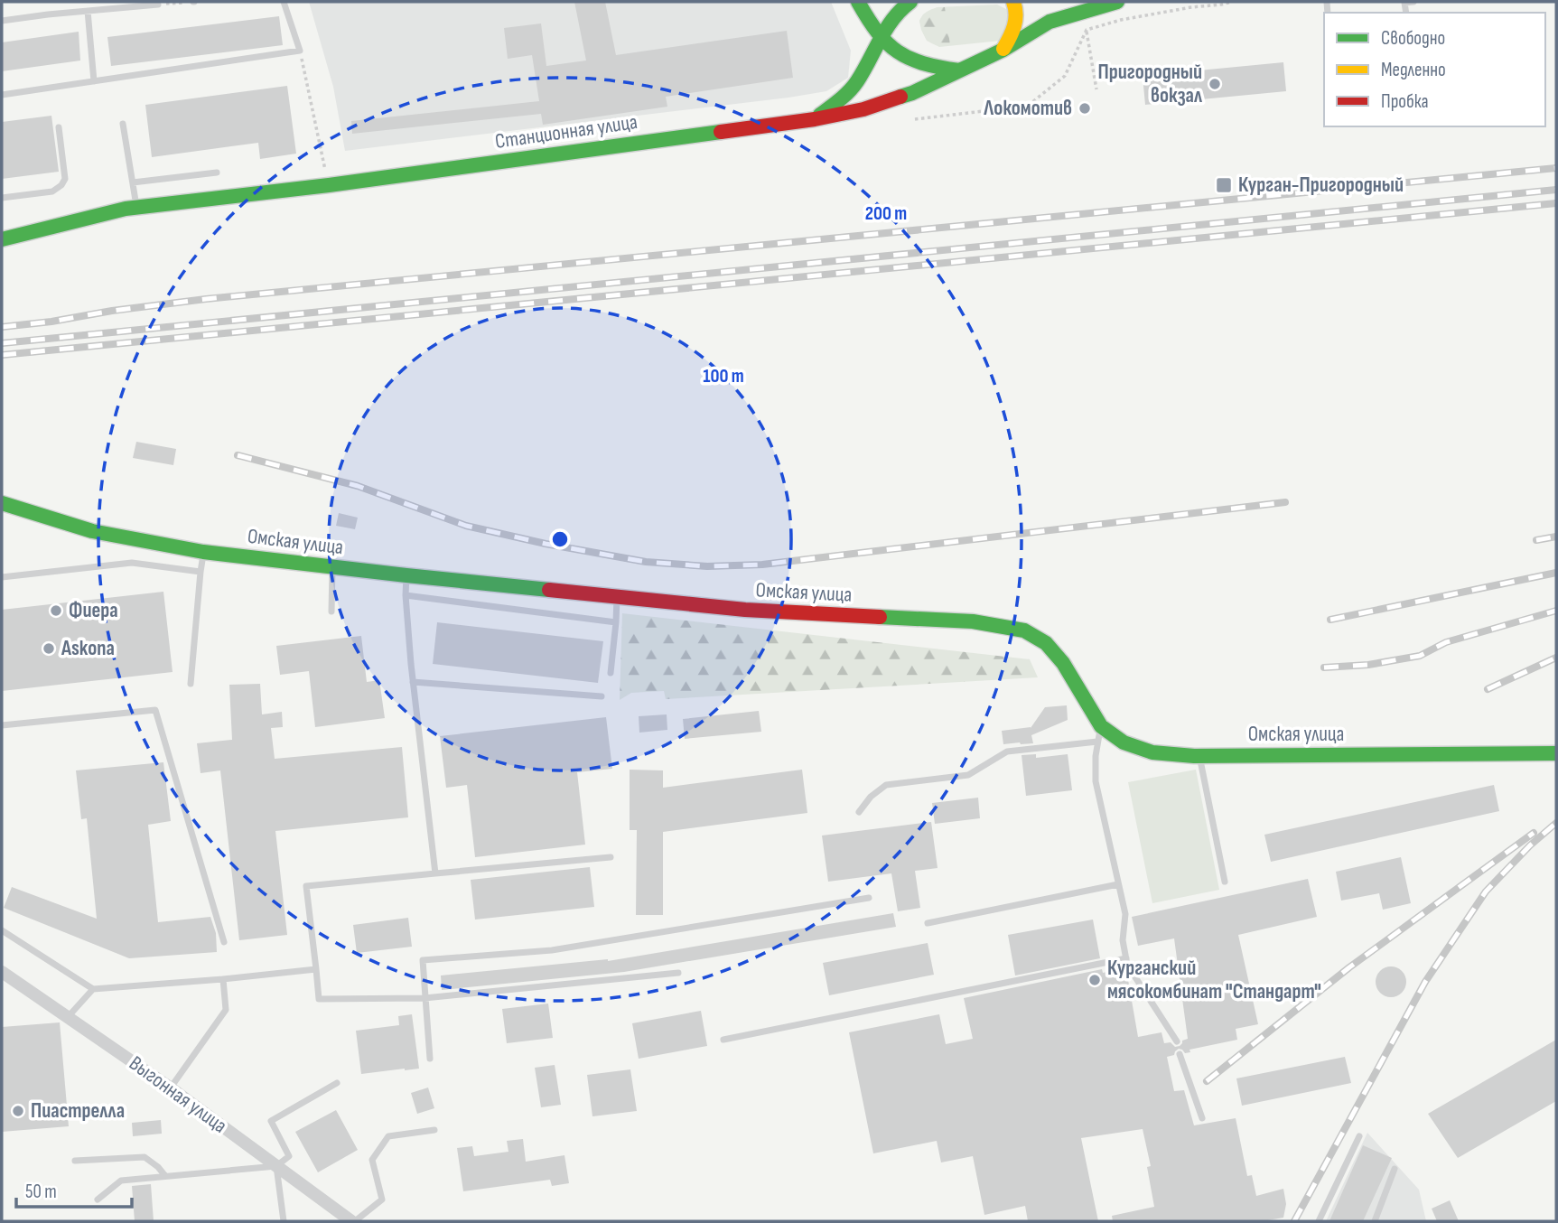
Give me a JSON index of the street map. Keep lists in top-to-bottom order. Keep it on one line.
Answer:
{"streets":{"main road":["Станционная улица","Омская улица"],"street":["Выгонная улица"]},"places":{"other":["Пригородный вокзал","Локомотив","Фиера","Askona","Курганский мясокомбинат \"Стандарт\"","Пиастрелла"],"transit":["Курган-Пригородный"]},"legend":["Свободно","Медленно","Пробка"],"scale_bar":"50 m","rings":["200 m","100 m"]}
